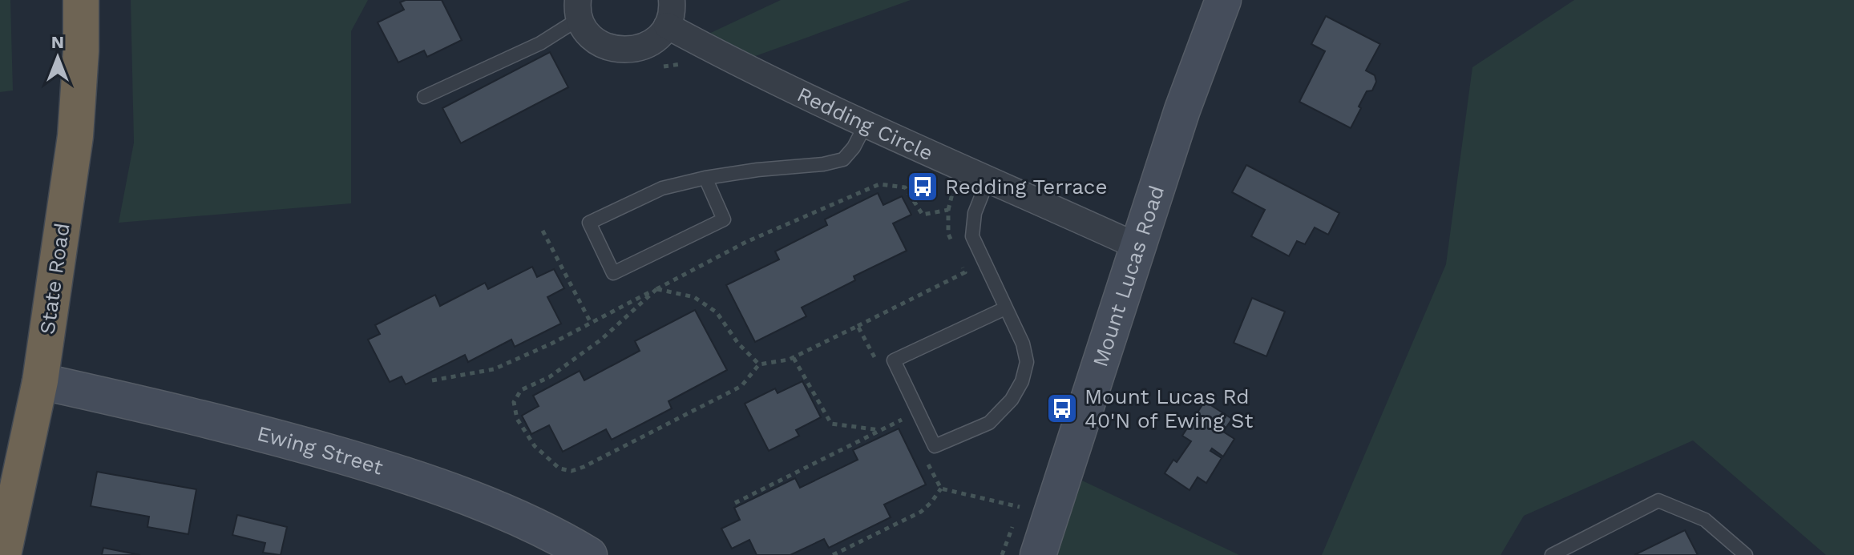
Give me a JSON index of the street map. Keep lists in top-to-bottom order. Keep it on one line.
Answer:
{"streets":{"highway":["State Road"],"street":["Redding Circle","Mount Lucas Road","Ewing Street"]},"crossings":[["Redding Circle","Mount Lucas Road"],["State Road","Ewing Street"]],"places":{"bus stop":["Redding Terrace","Mount Lucas Rd 40'N of Ewing St"]},"north":"top"}
